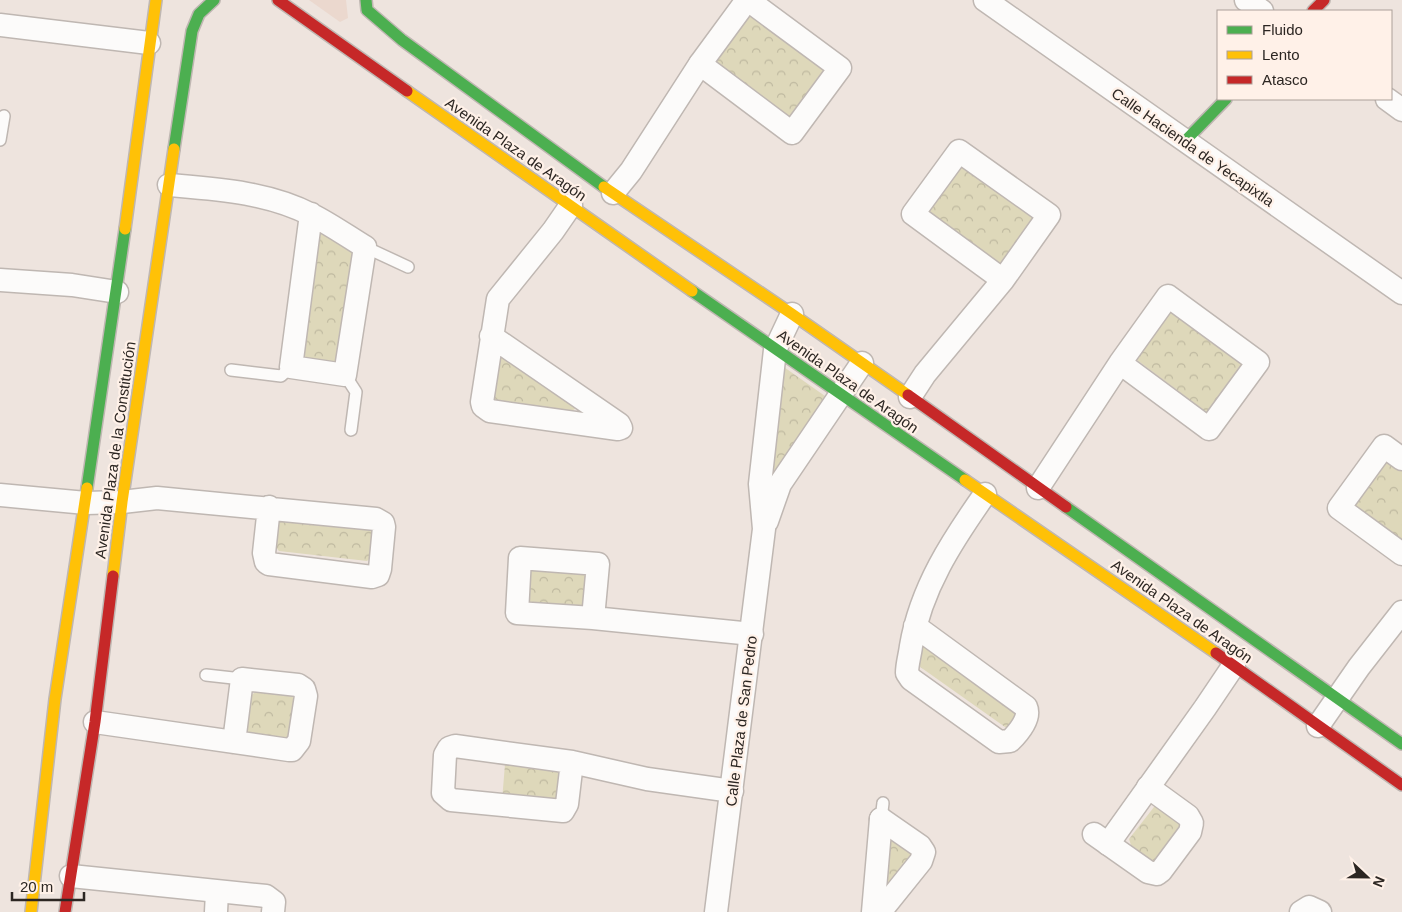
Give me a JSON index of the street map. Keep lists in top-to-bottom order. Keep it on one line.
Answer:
{"streets":{"street":["Calle Hacienda de Yecapixtla","Avenida Plaza de Aragón","Avenida Plaza de la Constitución","Calle Plaza de San Pedro"]},"crossings":[["Avenida Plaza de Aragón","Calle Plaza de San Pedro"]],"legend":["Fluido","Lento","Atasco"],"scale_bar":"20 m","north":"right"}
